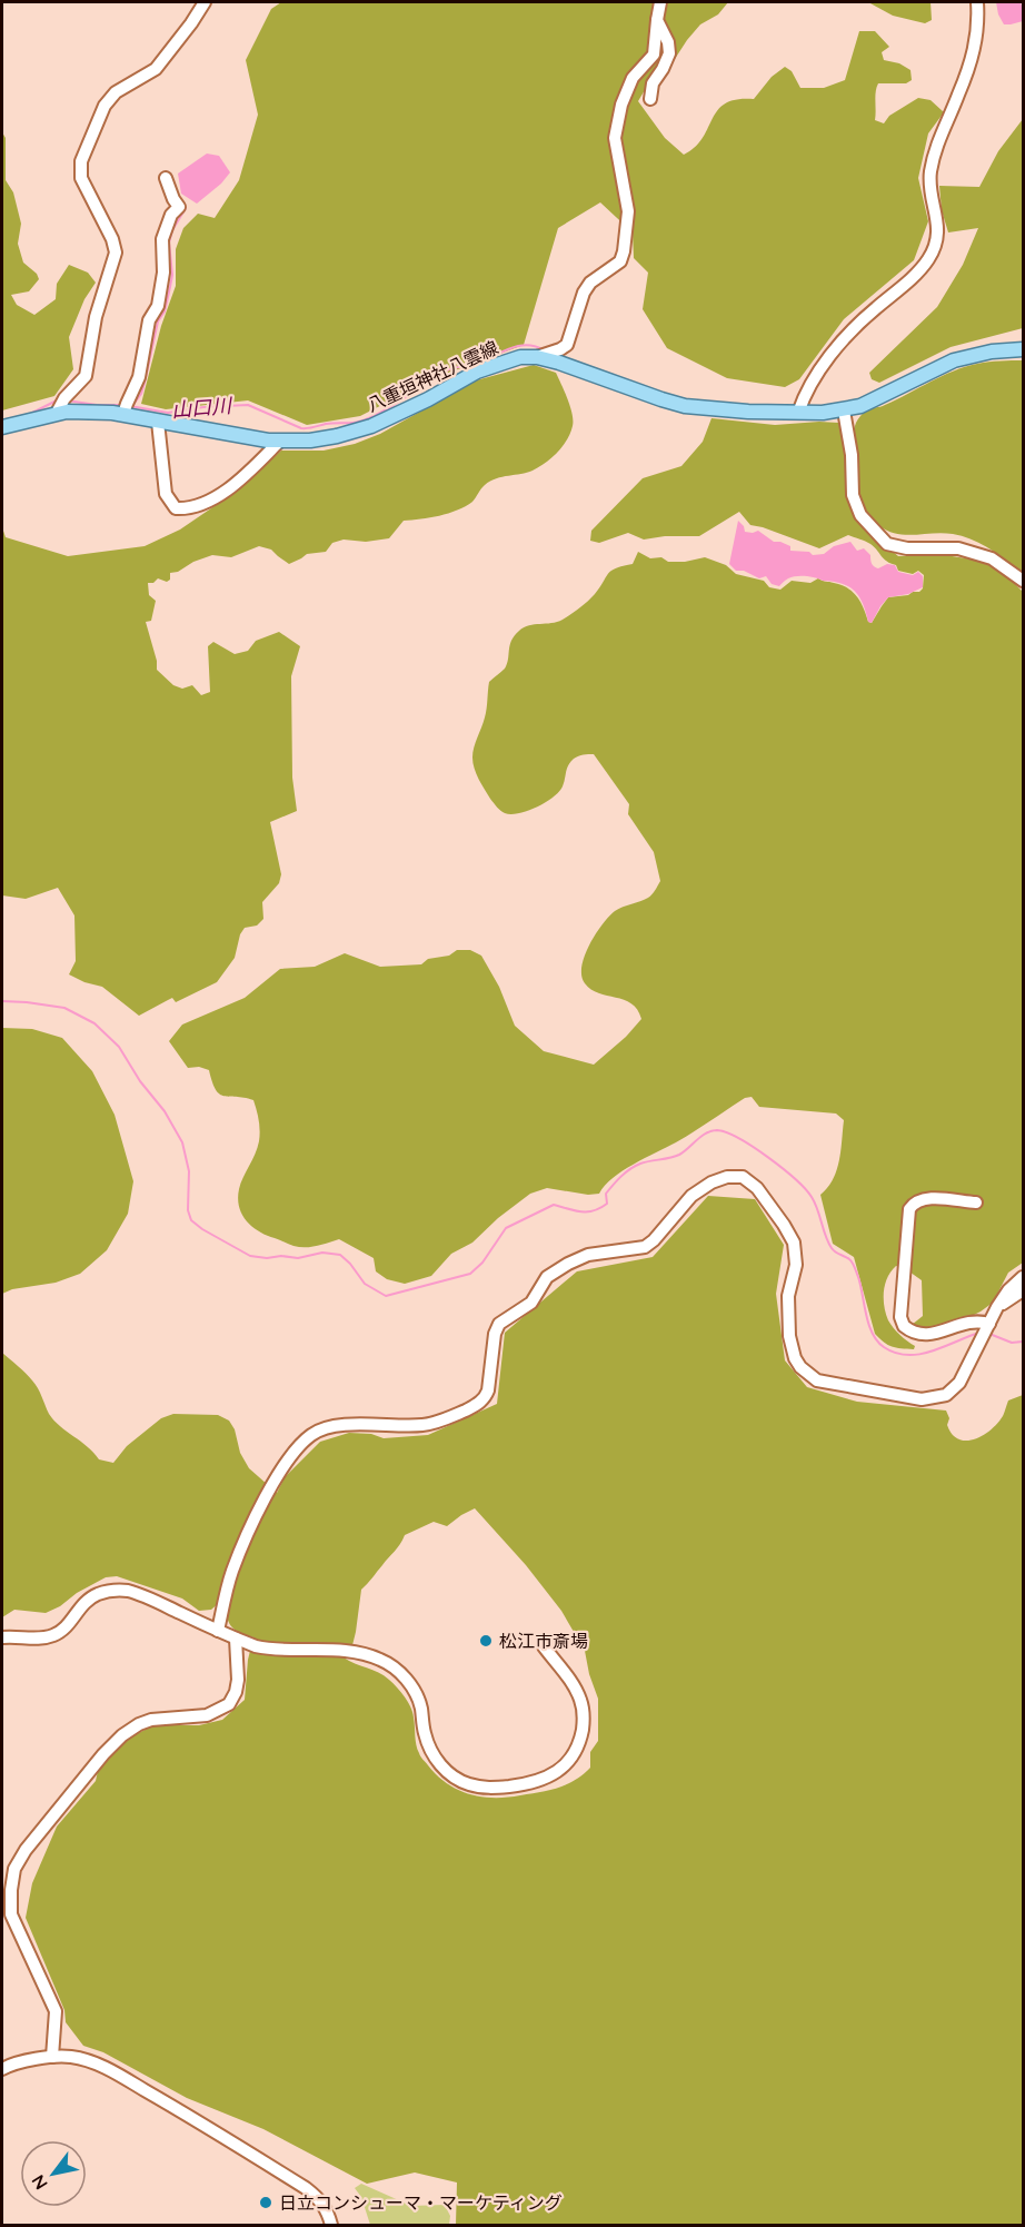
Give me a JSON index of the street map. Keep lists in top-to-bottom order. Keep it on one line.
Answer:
{"streets":{"main road":["八重垣神社八雲線"]},"water":["山口川"],"places":["松江市斎場","日立コンシューマ・マーケティング"],"north":"bottom left"}
